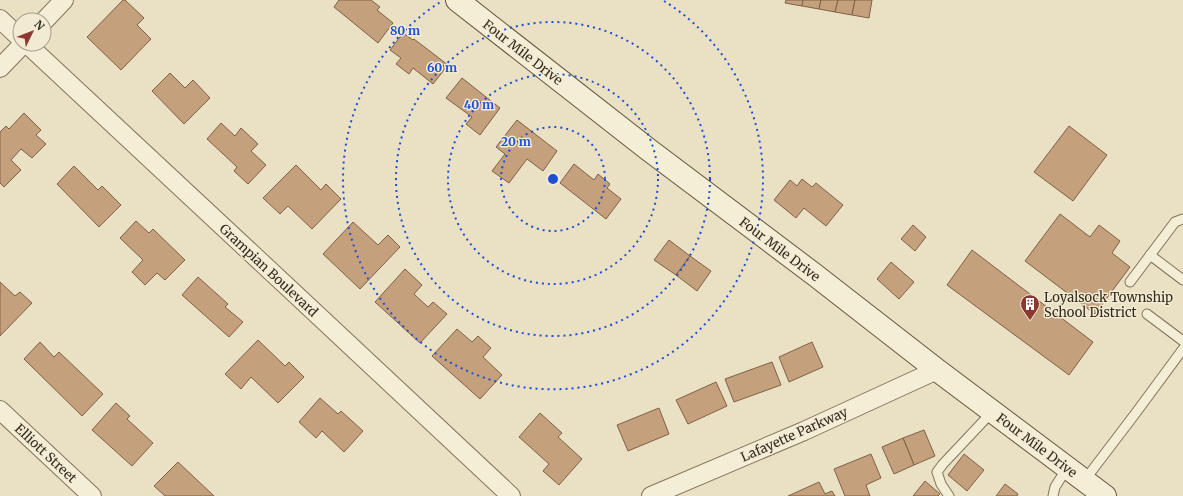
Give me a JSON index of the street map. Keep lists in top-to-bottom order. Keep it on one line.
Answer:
{"streets":{"street":["Four Mile Drive","Grampian Boulevard","Lafayette Parkway","Elliott Street"]},"crossings":[["Four Mile Drive","Lafayette Parkway"]],"places":{"building":["Loyalsock Township School District"]},"north":"top right","rings":["80 m","60 m","40 m","20 m"]}
